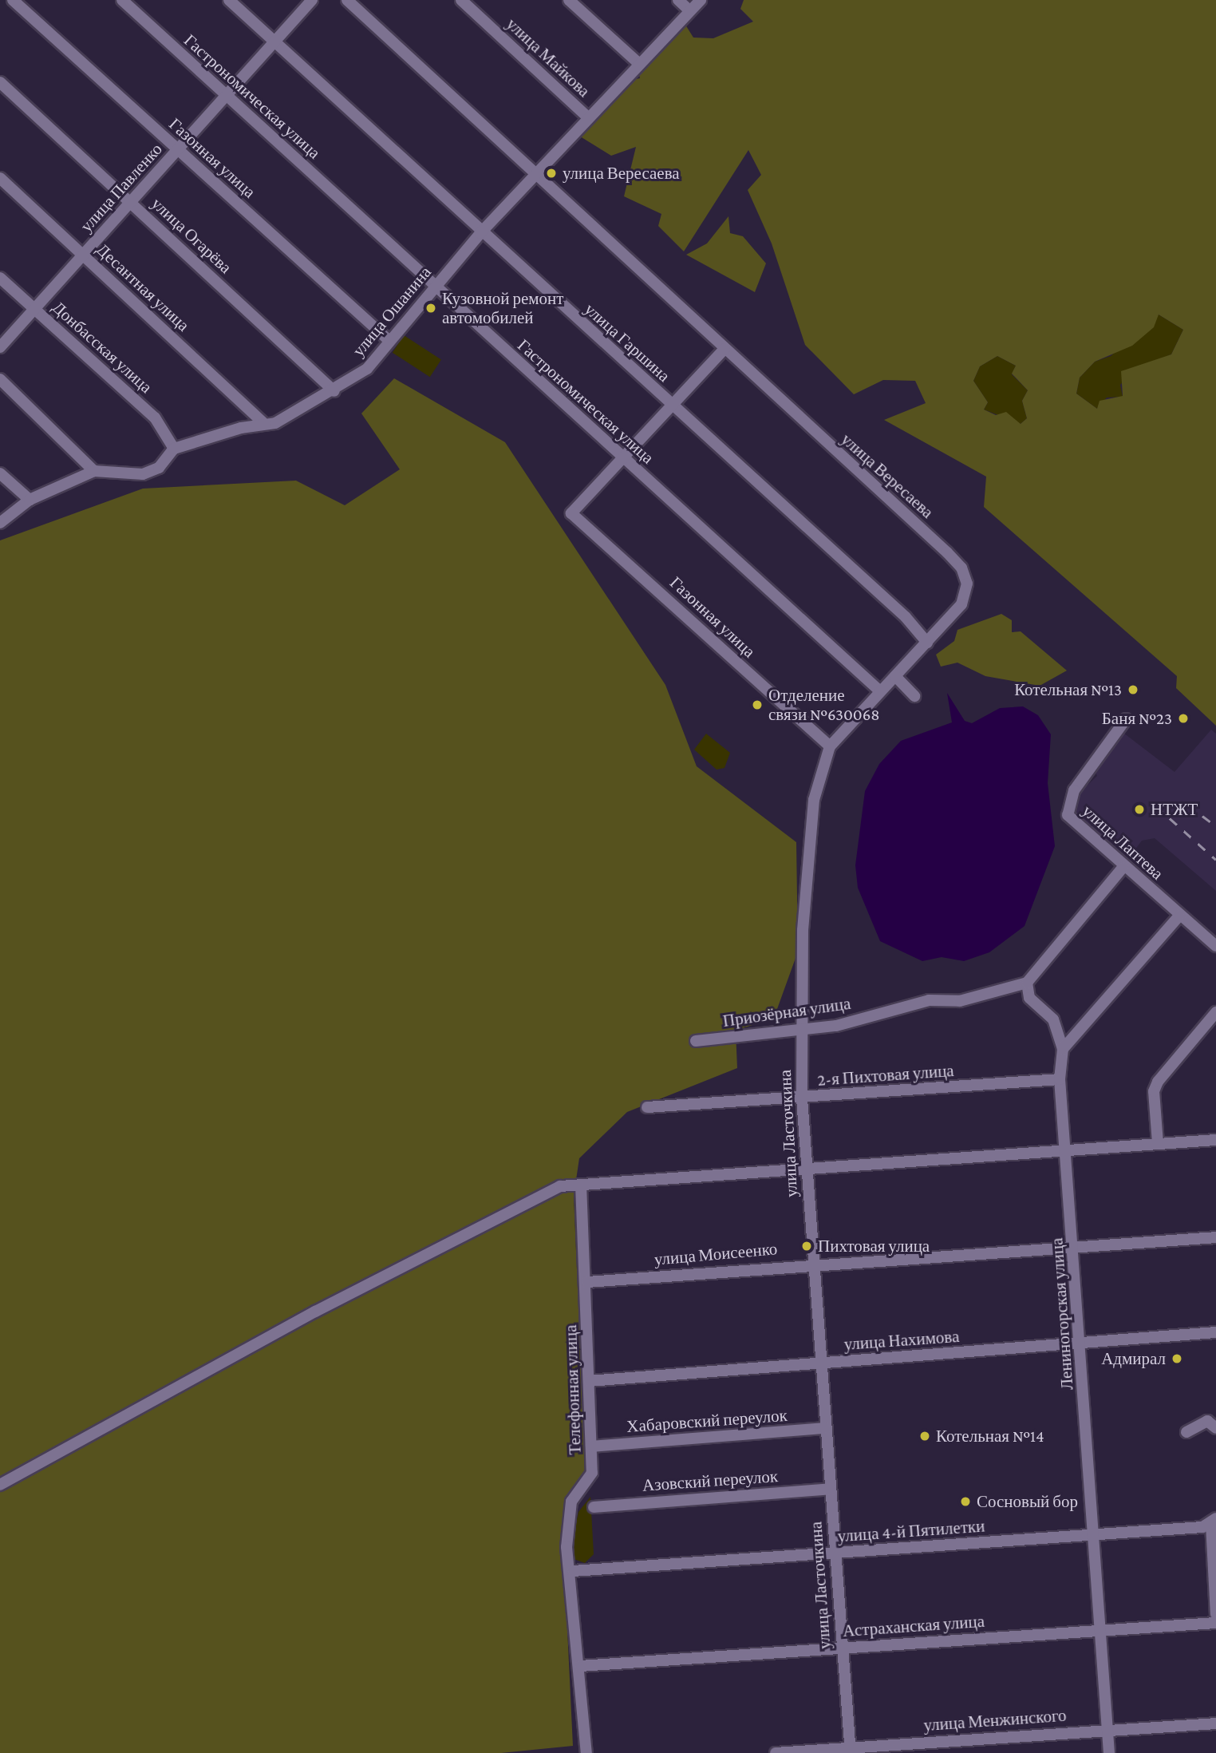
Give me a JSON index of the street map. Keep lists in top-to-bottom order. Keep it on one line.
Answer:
{"streets":{"street":["улица Майкова","Гастрономическая улица","Газонная улица","улица Павленко","улица Огарёва","Десантная улица","улица Ошанина","улица Гаршина","Донбасская улица","улица Вересаева","улица Лаптева","Приозёрная улица","2-я Пихтовая улица","улица Ласточкина","улица Моисеенко","Лениногорская улица","улица Нахимова","Телефонная улица","Хабаровский переулок","Азовский переулок","улица 4-й Пятилетки","Астраханская улица","улица Менжинского"]},"crossings":[["улица Майкова","улица Ошанина"],["Гастрономическая улица","Газонная улица"],["Гастрономическая улица","улица Павленко"],["Гастрономическая улица","улица Ошанина"],["Гастрономическая улица","улица Ласточкина"],["Газонная улица","улица Павленко"],["Газонная улица","улица Ошанина"],["Газонная улица","улица Ласточкина"],["улица Павленко","улица Огарёва"],["улица Павленко","Десантная улица"],["улица Павленко","улица Гаршина"],["улица Павленко","Донбасская улица"],["улица Огарёва","улица Ошанина"],["Десантная улица","улица Ошанина"],["улица Ошанина","улица Гаршина"],["улица Ошанина","Донбасская улица"],["улица Ошанина","улица Вересаева"],["улица Гаршина","улица Ласточкина"],["улица Вересаева","улица Ласточкина"],["Приозёрная улица","улица Ласточкина"],["2-я Пихтовая улица","улица Ласточкина"],["2-я Пихтовая улица","Лениногорская улица"],["улица Ласточкина","улица Моисеенко"],["улица Ласточкина","улица Нахимова"],["улица Ласточкина","Хабаровский переулок"],["улица Ласточкина","Азовский переулок"],["улица Ласточкина","улица 4-й Пятилетки"],["улица Ласточкина","Астраханская улица"],["улица Ласточкина","улица Менжинского"],["улица Моисеенко","Лениногорская улица"],["улица Моисеенко","Телефонная улица"],["Лениногорская улица","улица Нахимова"],["Лениногорская улица","улица 4-й Пятилетки"],["Лениногорская улица","Астраханская улица"],["Лениногорская улица","улица Менжинского"],["улица Нахимова","Телефонная улица"],["Телефонная улица","Хабаровский переулок"],["Телефонная улица","улица 4-й Пятилетки"],["Телефонная улица","Астраханская улица"]],"places":["улица Вересаева","Кузовной ремонт автомобилей","Котельная №13","Отделение связи №630068","Баня №23","НТЖТ","Пихтовая улица","Адмирал","Котельная №14","Сосновый бор"]}
